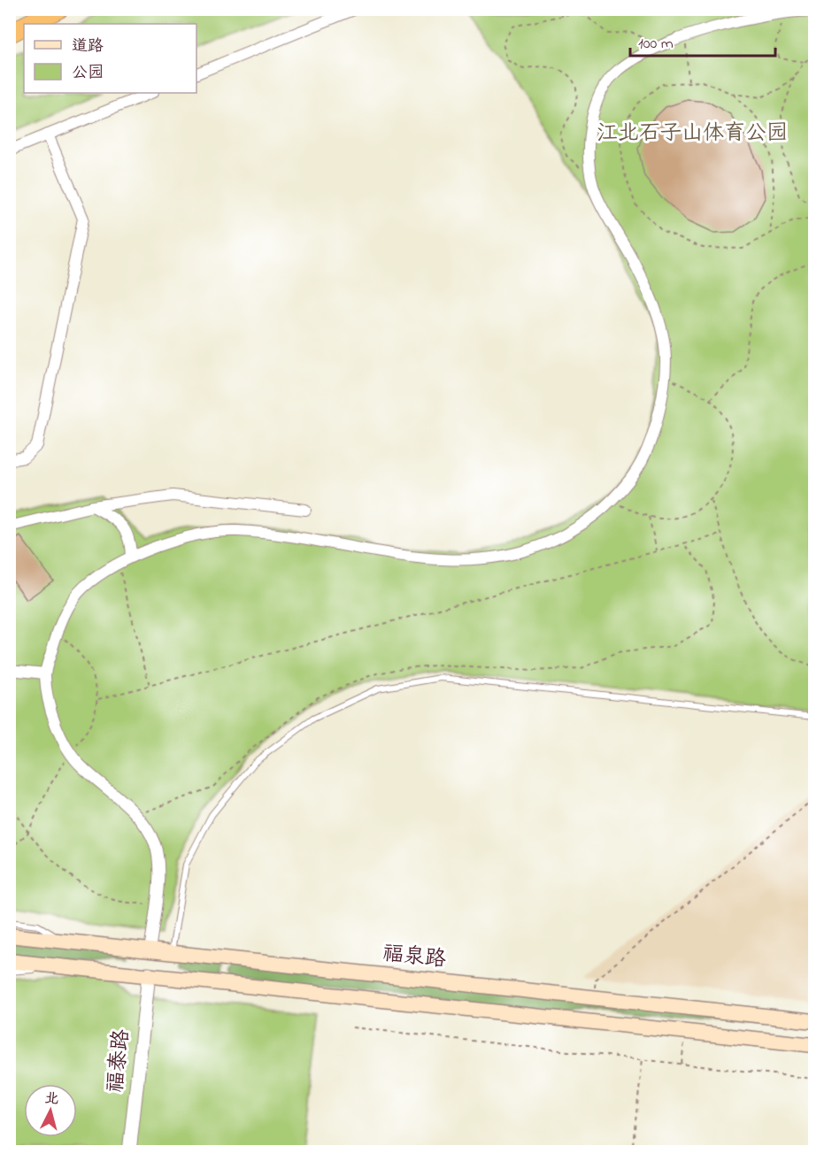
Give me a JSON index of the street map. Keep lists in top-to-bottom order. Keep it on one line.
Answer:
{"streets":{"main road":["福泉路"],"street":["福泰路"]},"parks":["江北石子山体育公园"],"legend":["道路","公园"],"scale_bar":"100 m","north":"top"}
